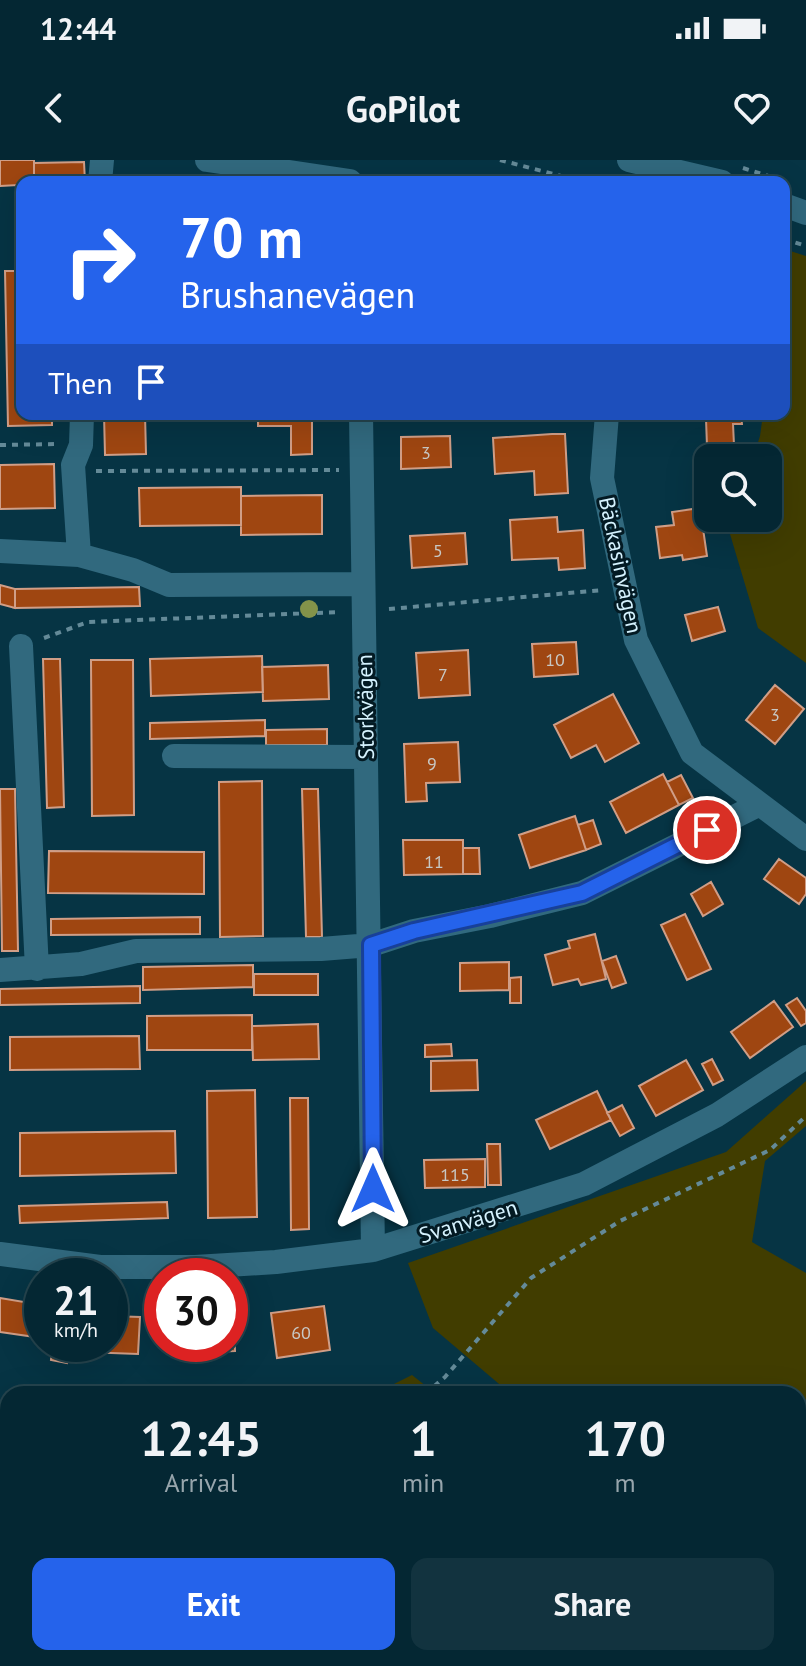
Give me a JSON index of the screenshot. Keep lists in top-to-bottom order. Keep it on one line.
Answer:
{"streets":{"street":["Bäckasinvägen","Storkvägen","Svanvägen"]},"crossings":[["Storkvägen","Svanvägen"]],"house_numbers":["3","5","10","7","3","9","11","115","60"],"page":{"status":"12:44","header":"GoPilot","turn":["70 m","Brushanevägen"],"then":"Then","speed":"21 km/h","limit":"30","eta":["12:45","Arrival","1","min","170","m"],"buttons":["Exit","Share"]}}
